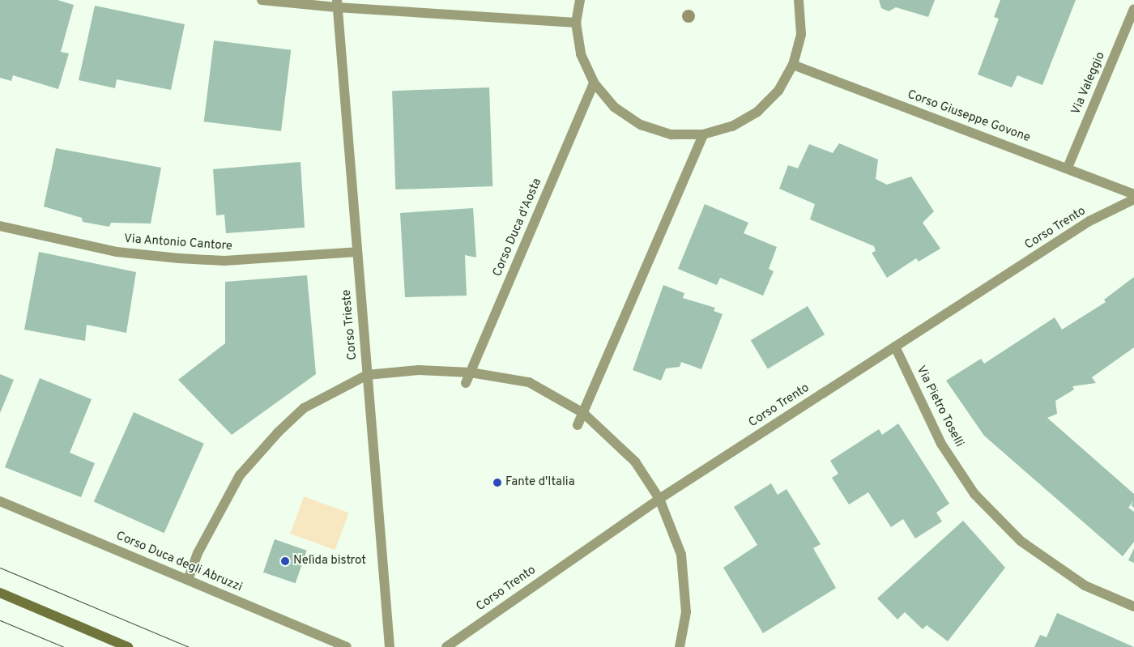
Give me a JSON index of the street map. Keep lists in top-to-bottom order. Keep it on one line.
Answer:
{"streets":{"street":["Via Valeggio","Corso Giuseppe Govone","Corso Duca d'Aosta","Corso Trento","Via Antonio Cantore","Corso Trieste","Via Pietro Toselli","Corso Duca degli Abruzzi"]},"crossings":[["Via Valeggio","Corso Giuseppe Govone"],["Corso Trento","Via Pietro Toselli"],["Via Antonio Cantore","Corso Trieste"]],"places":["Fante d'Italia","Nelìda bistrot"]}
